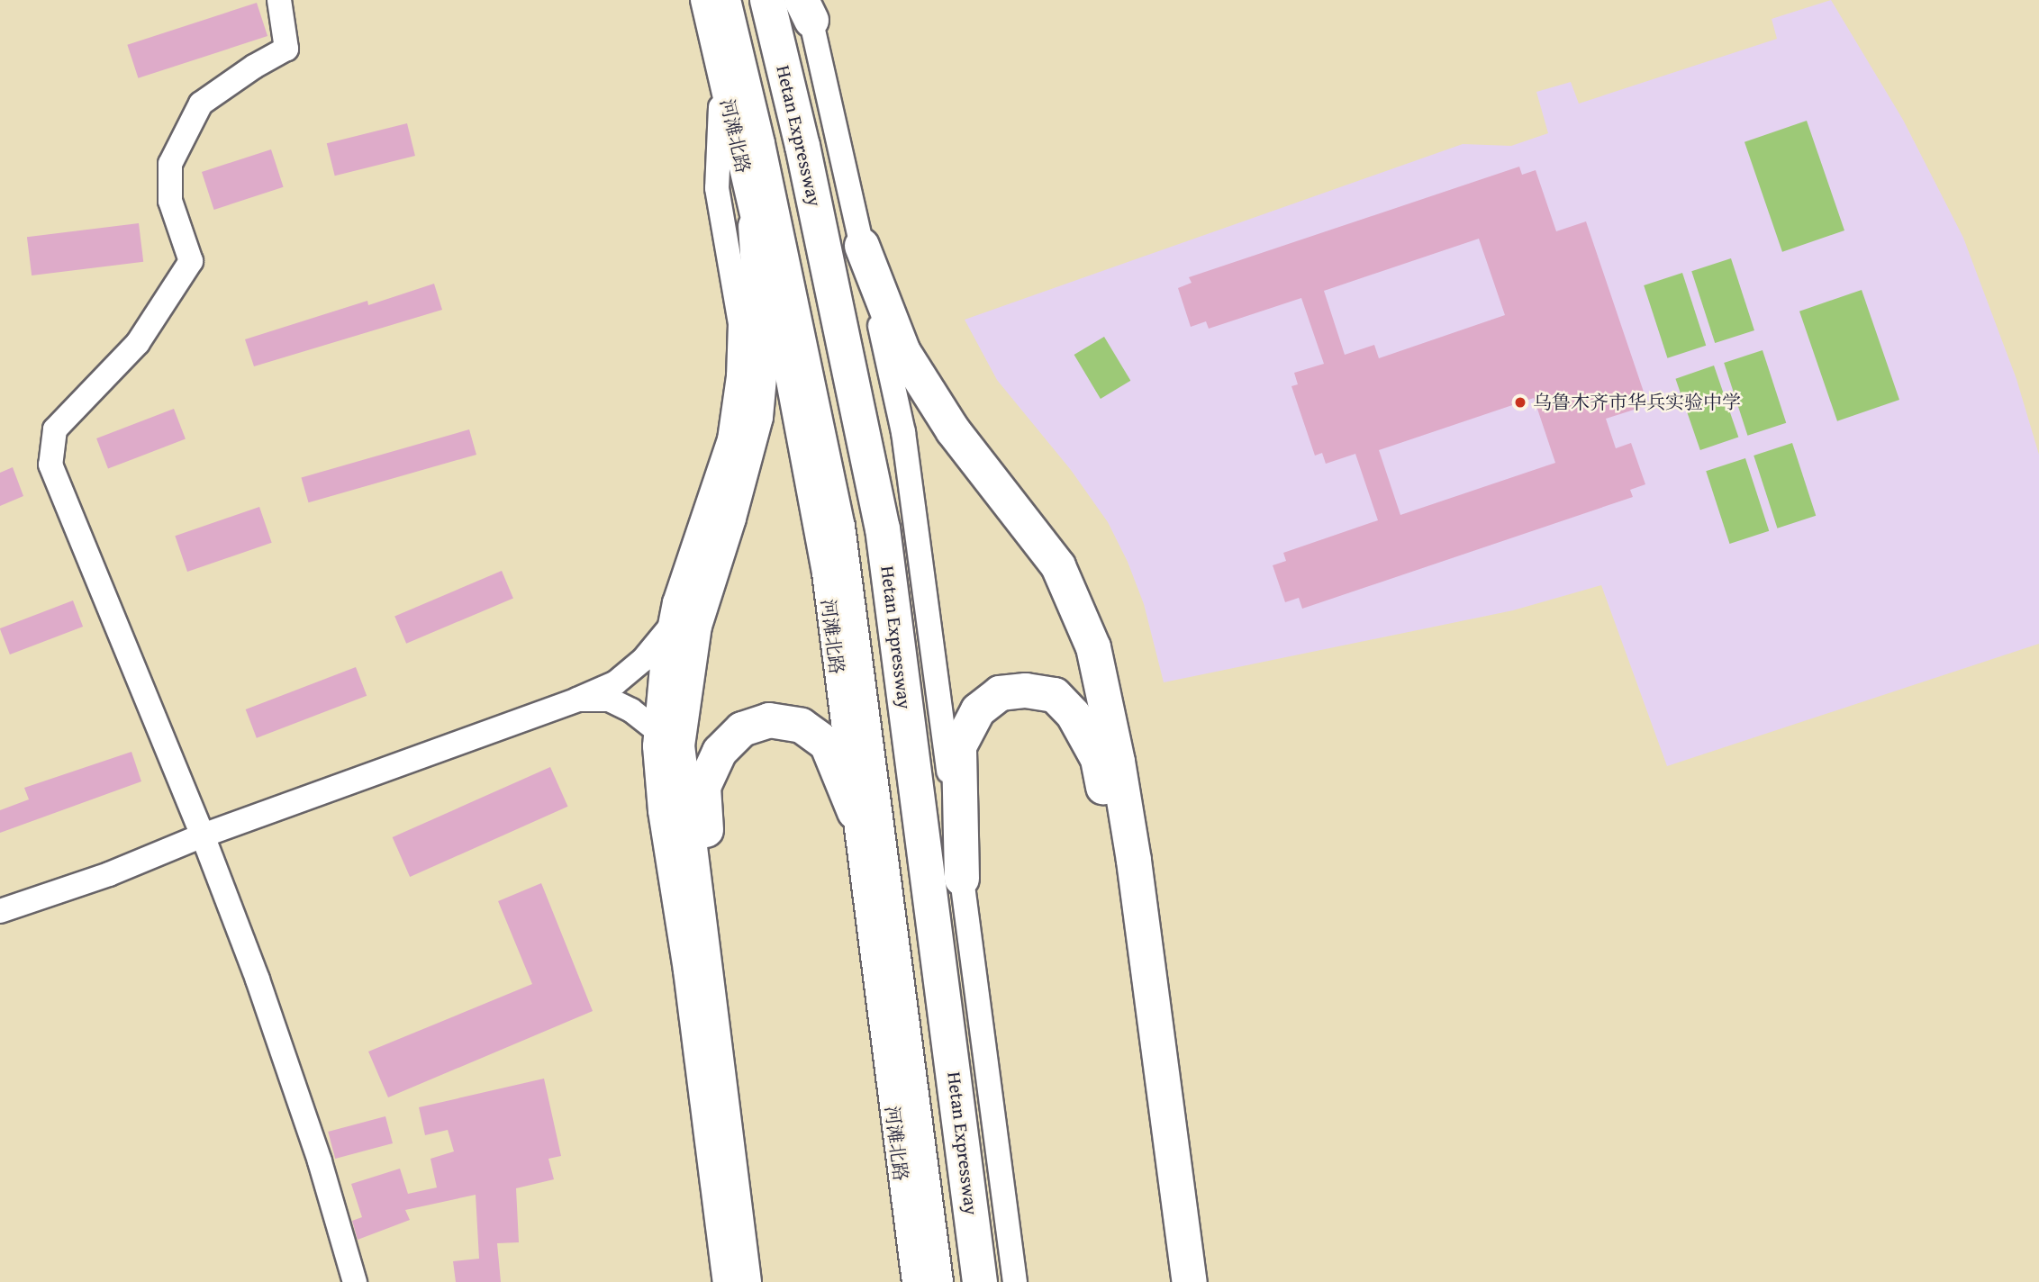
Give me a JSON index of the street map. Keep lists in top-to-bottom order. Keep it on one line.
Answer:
{"streets":{"highway":["Hetan Expressway"],"street":["河滩北路"]},"places":["乌鲁木齐市华兵实验中学"]}
